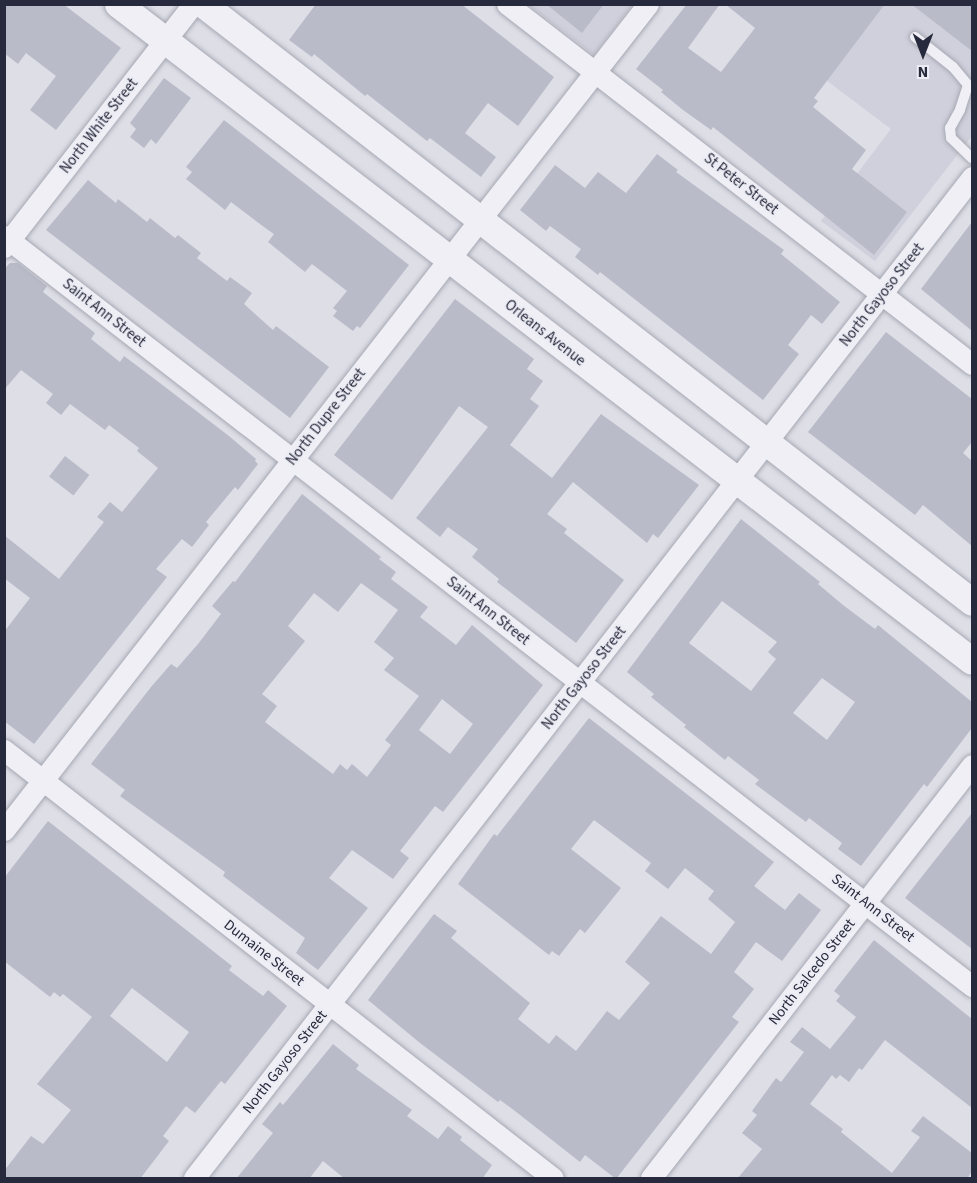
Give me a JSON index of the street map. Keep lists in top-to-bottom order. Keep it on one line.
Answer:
{"streets":{"street":["North White Street","St Peter Street","North Gayoso Street","Saint Ann Street","Orleans Avenue","North Dupre Street","Dumaine Street","North Salcedo Street"]},"crossings":[["North White Street","Saint Ann Street"],["North White Street","Orleans Avenue"],["St Peter Street","North Gayoso Street"],["St Peter Street","North Dupre Street"],["North Gayoso Street","Saint Ann Street"],["North Gayoso Street","Orleans Avenue"],["North Gayoso Street","Dumaine Street"],["Saint Ann Street","North Dupre Street"],["Saint Ann Street","North Salcedo Street"],["Orleans Avenue","North Dupre Street"],["North Dupre Street","Dumaine Street"]],"north":"bottom"}
